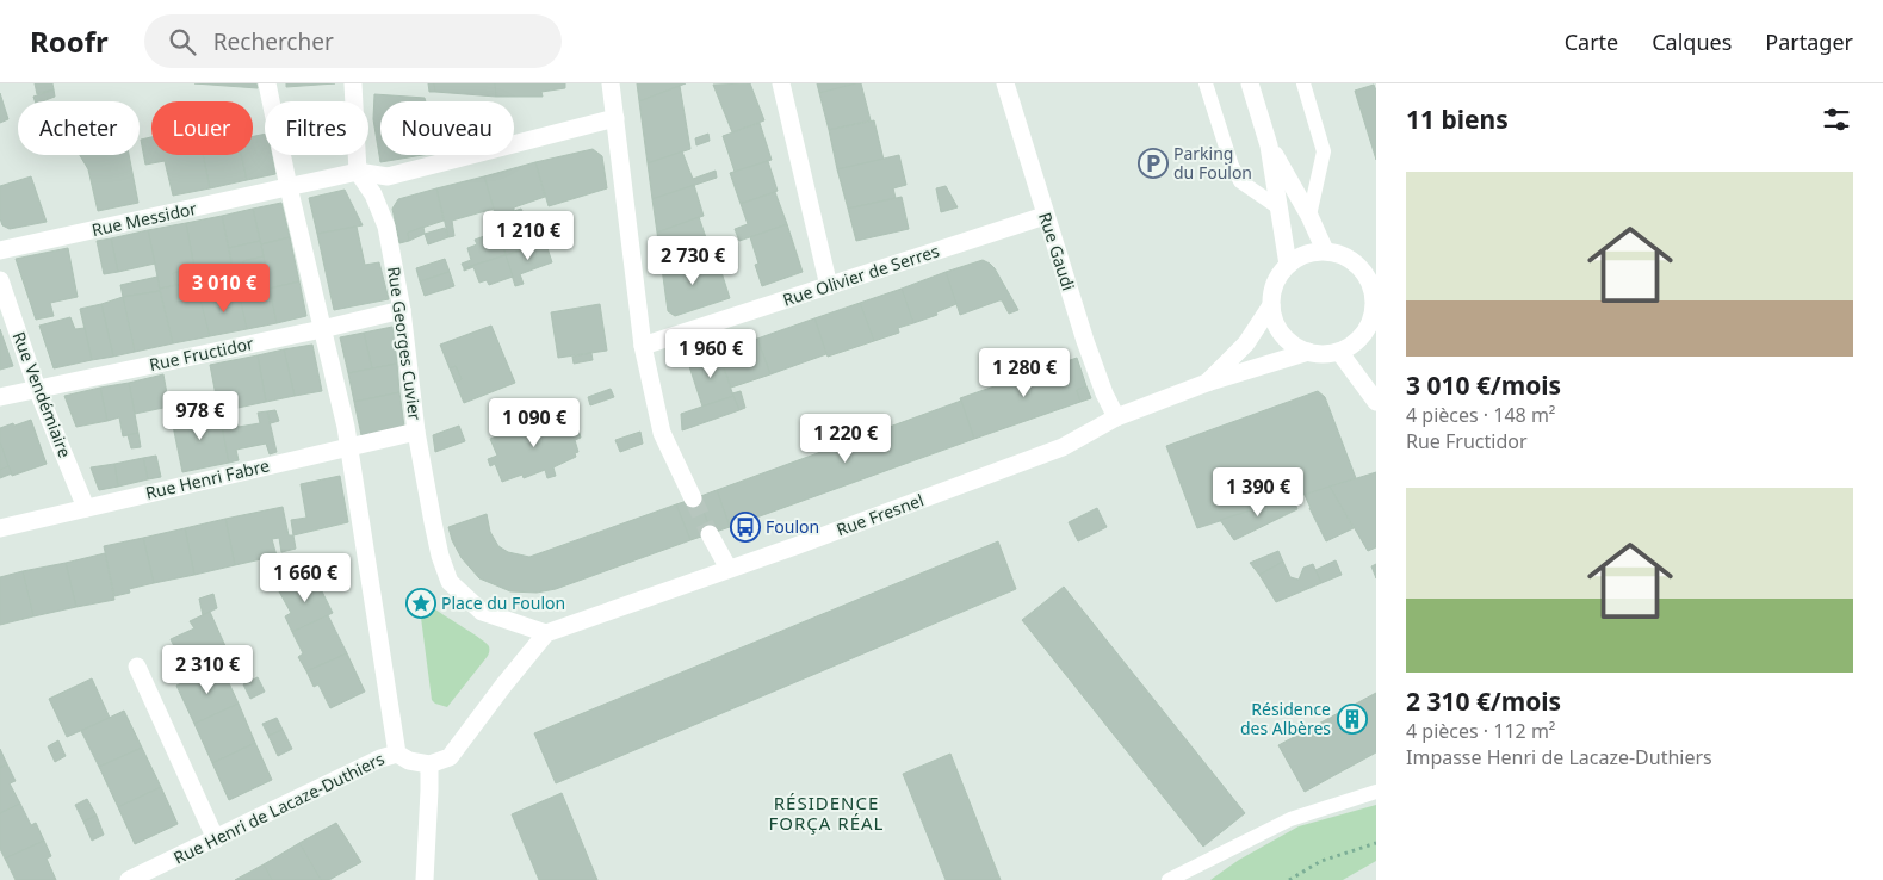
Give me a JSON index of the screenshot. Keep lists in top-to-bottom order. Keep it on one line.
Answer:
{"streets":{"street":["Rue Messidor","Rue Gaudi","Rue Olivier de Serres","Rue Georges Cuvier","Rue Fructidor","Rue Vendémiaire","Rue Henri Fabre","Rue Fresnel","Rue Henri de Lacaze-Duthiers"]},"crossings":[["Rue Messidor","Rue Georges Cuvier"],["Rue Gaudi","Rue Olivier de Serres"],["Rue Gaudi","Rue Fresnel"],["Rue Georges Cuvier","Rue Fructidor"],["Rue Georges Cuvier","Rue Henri Fabre"],["Rue Georges Cuvier","Rue Fresnel"],["Rue Fructidor","Rue Vendémiaire"],["Rue Vendémiaire","Rue Henri Fabre"]],"districts":["RÉSIDENCE FORÇA RÉAL"],"places":{"parking":["Parking du Foulon"],"bus stop":["Foulon"],"place":["Place du Foulon"],"building":["Résidence des Albères"]},"page":{"header":"Roofr","search":"Rechercher","nav":["Carte","Calques","Partager"],"heading":"11 biens","chip":["Acheter","Louer","Filtres","Nouveau"],"list":[{"name":"3 010 €/mois","note":"4 pièces · 148 m² · Rue Fructidor"},{"name":"2 310 €/mois","note":"4 pièces · 112 m² · Impasse Henri de Lacaze-Duthiers"}],"price":["1 210 €","2 730 €","3 010 €","1 960 €","1 280 €","978 €","1 090 €","1 220 €","1 390 €","1 660 €","2 310 €"]}}
